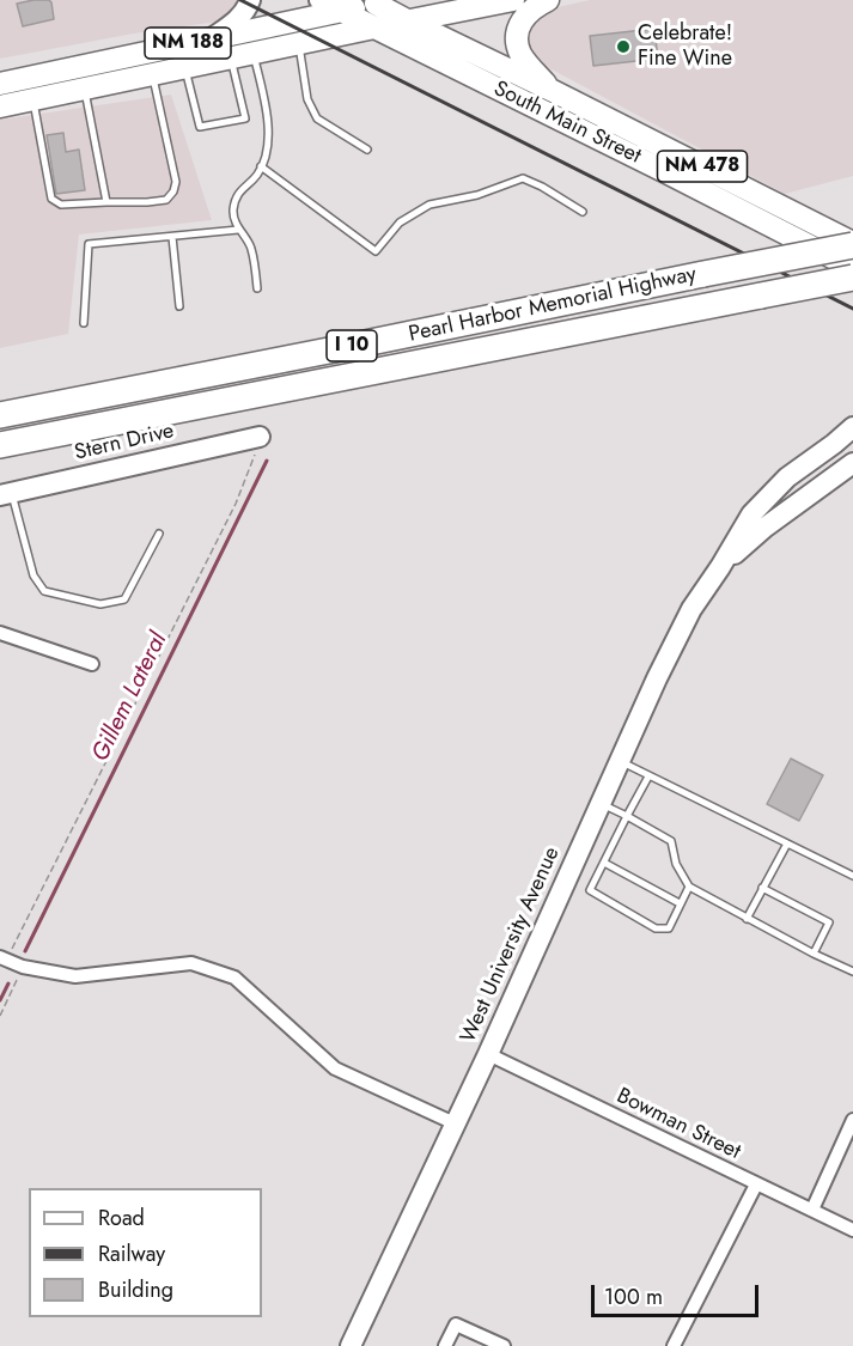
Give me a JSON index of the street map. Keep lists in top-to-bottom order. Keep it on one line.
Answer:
{"streets":{"highway":["Pearl Harbor Memorial Highway","I 10"],"main road":["NM 188","South Main Street","NM 478"],"street":["Stern Drive","West University Avenue","Bowman Street"]},"crossings":[["NM 188","South Main Street"],["South Main Street","Pearl Harbor Memorial Highway"],["West University Avenue","Bowman Street"]],"water":["Gillem Lateral"],"places":["Celebrate! Fine Wine"],"legend":["Road","Railway","Building"],"scale_bar":"100 m"}
